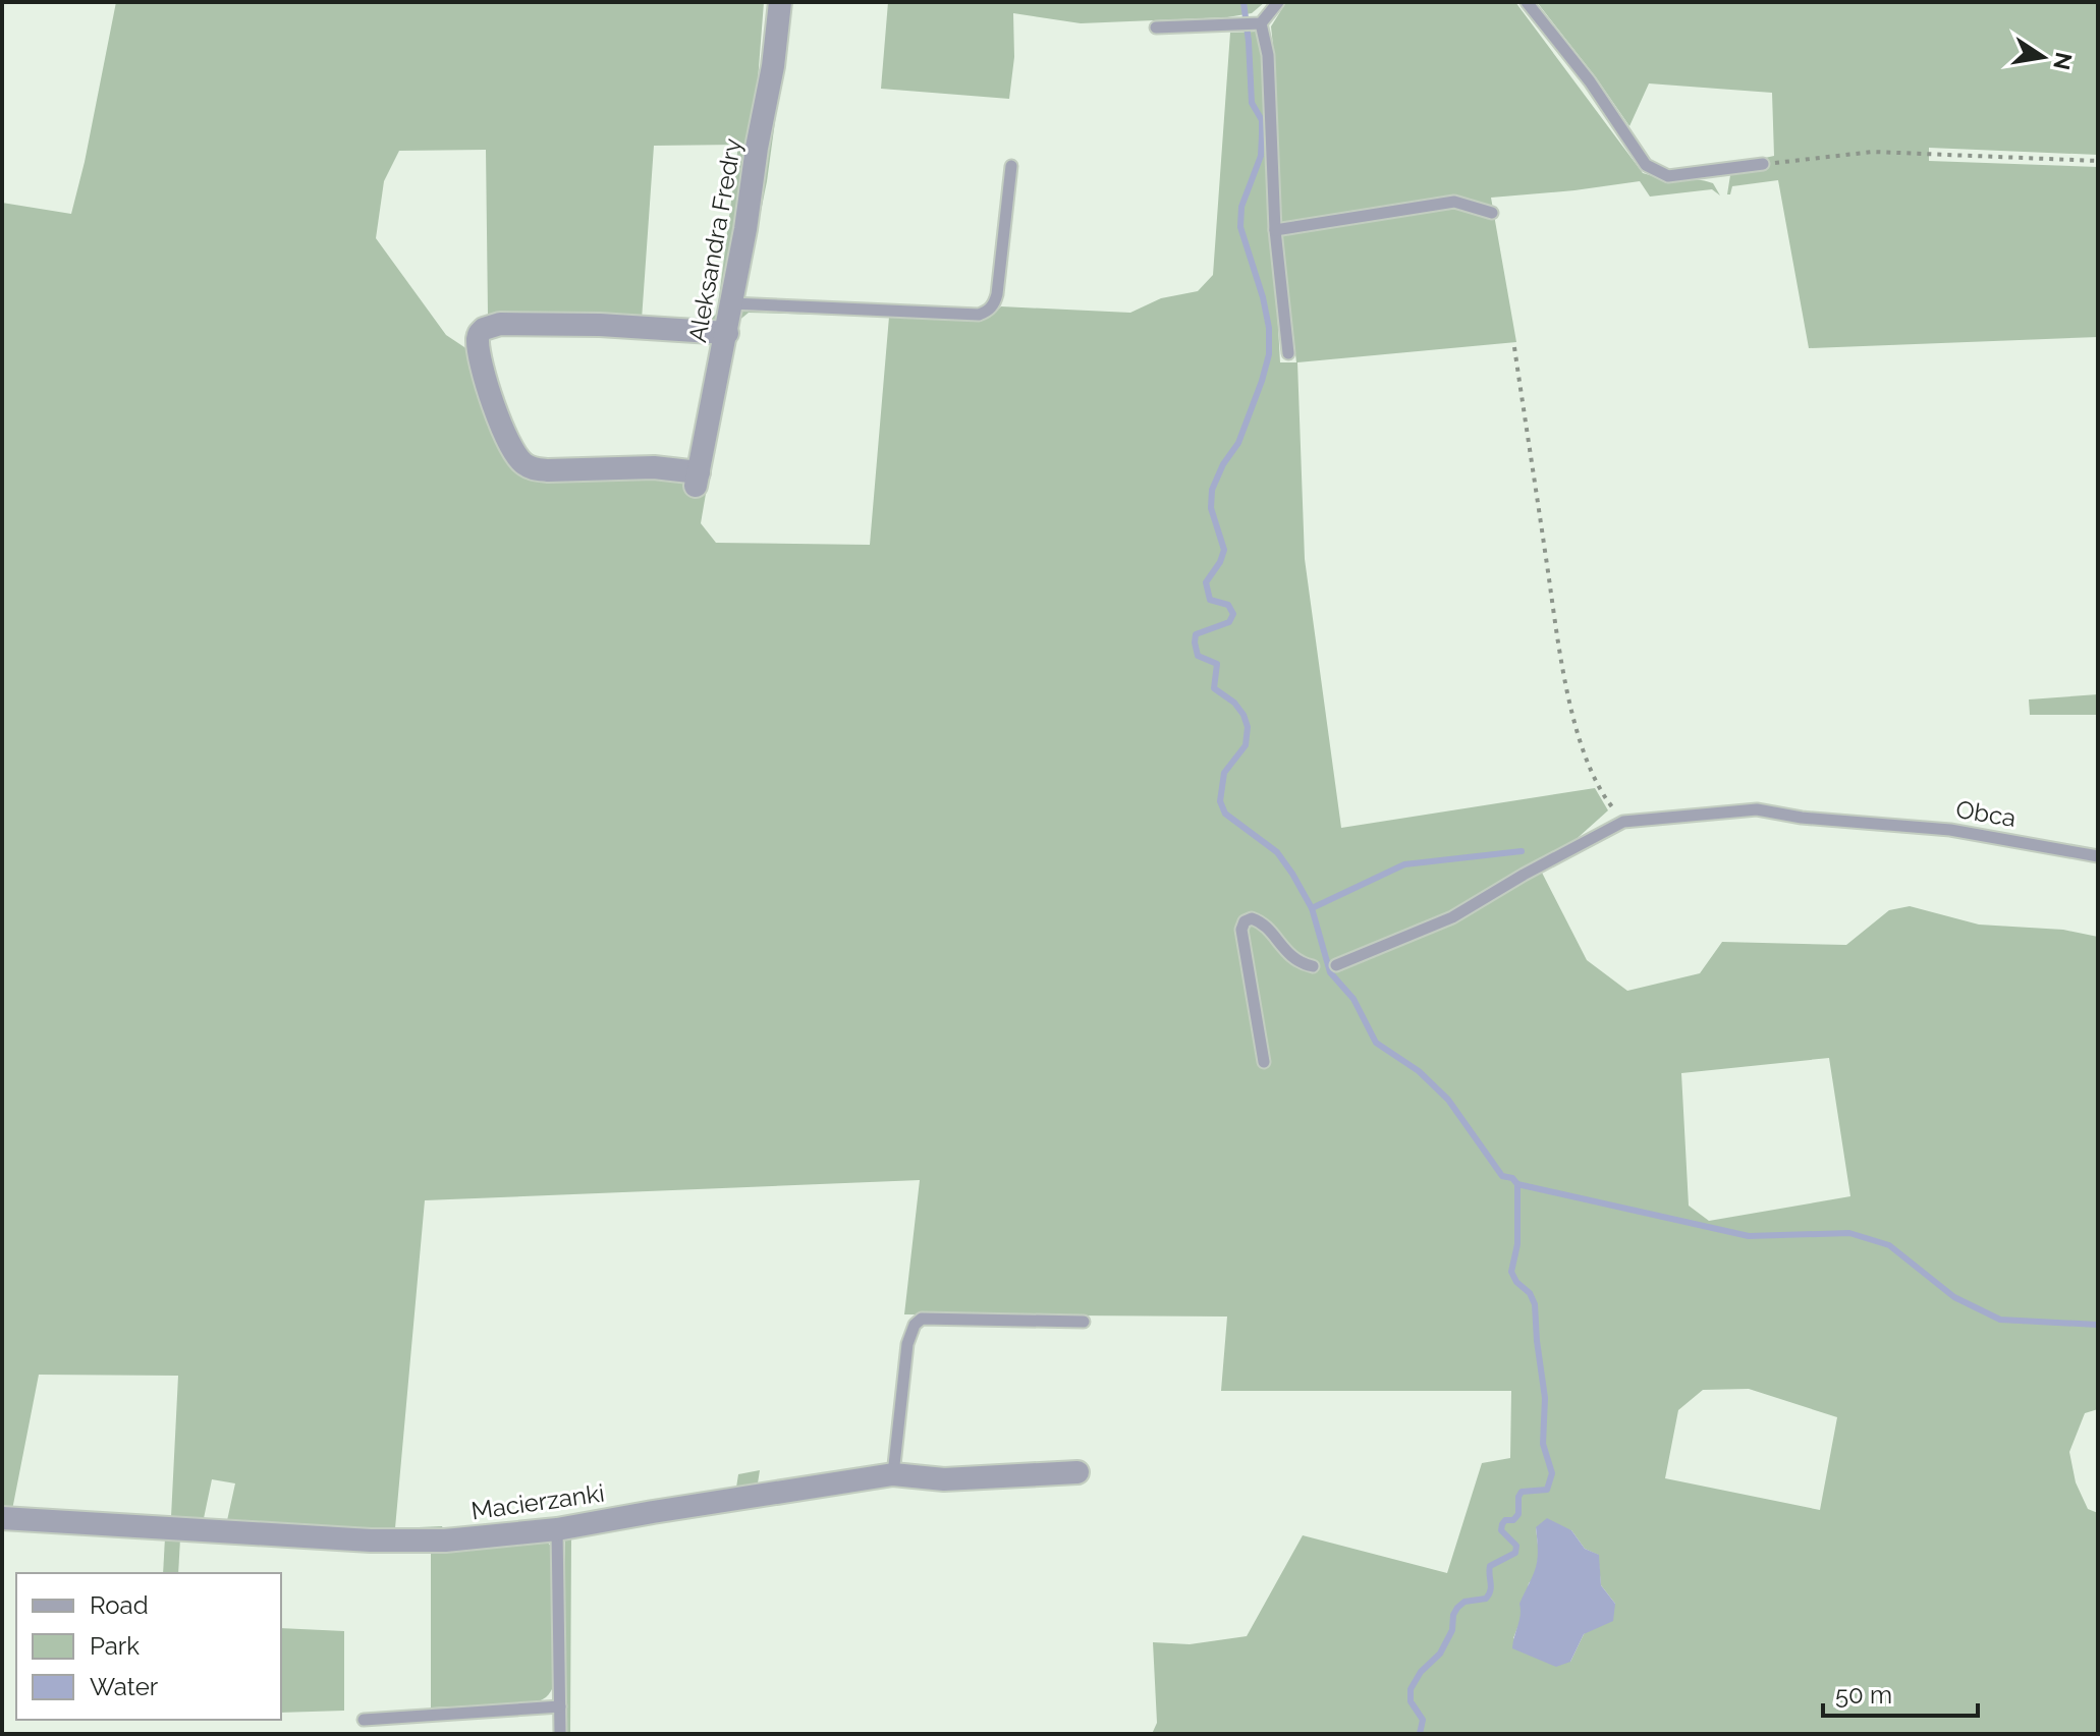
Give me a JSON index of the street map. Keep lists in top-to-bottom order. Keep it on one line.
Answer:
{"streets":{"street":["Aleksandra Fredry","Macierzanki"],"lane":["Obca"]},"legend":["Road","Park","Water"],"scale_bar":"50 m","north":"right"}
